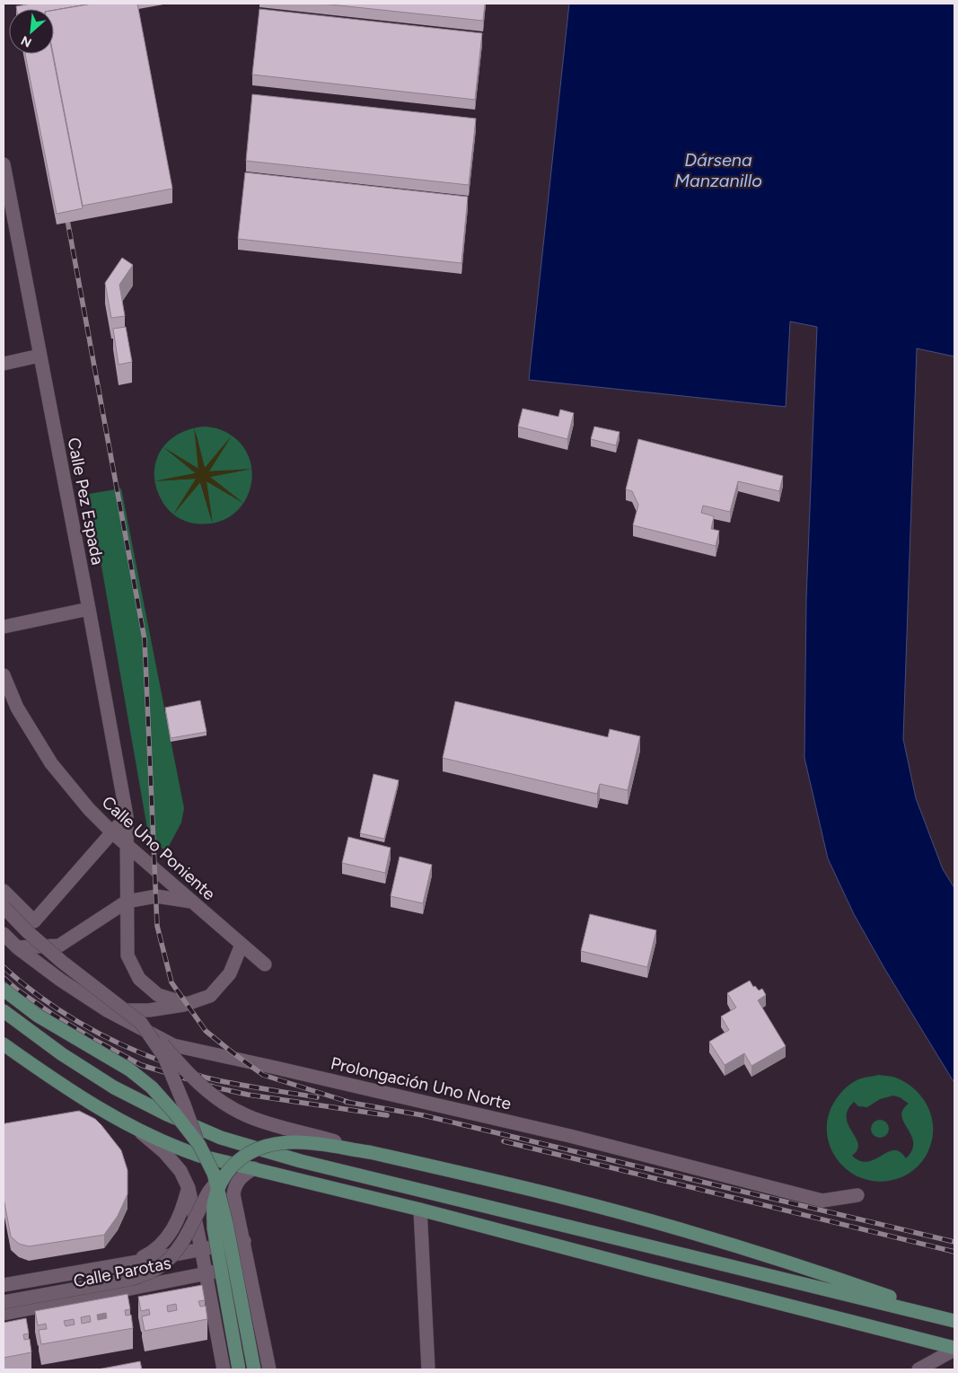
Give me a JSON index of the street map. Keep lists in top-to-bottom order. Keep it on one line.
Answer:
{"streets":{"street":["Calle Pez Espada","Calle Uno Poniente","Prolongación Uno Norte","Calle Parotas"]},"crossings":[["Calle Pez Espada","Calle Uno Poniente"]],"water":["Dársena Manzanillo"],"north":"bottom left"}
